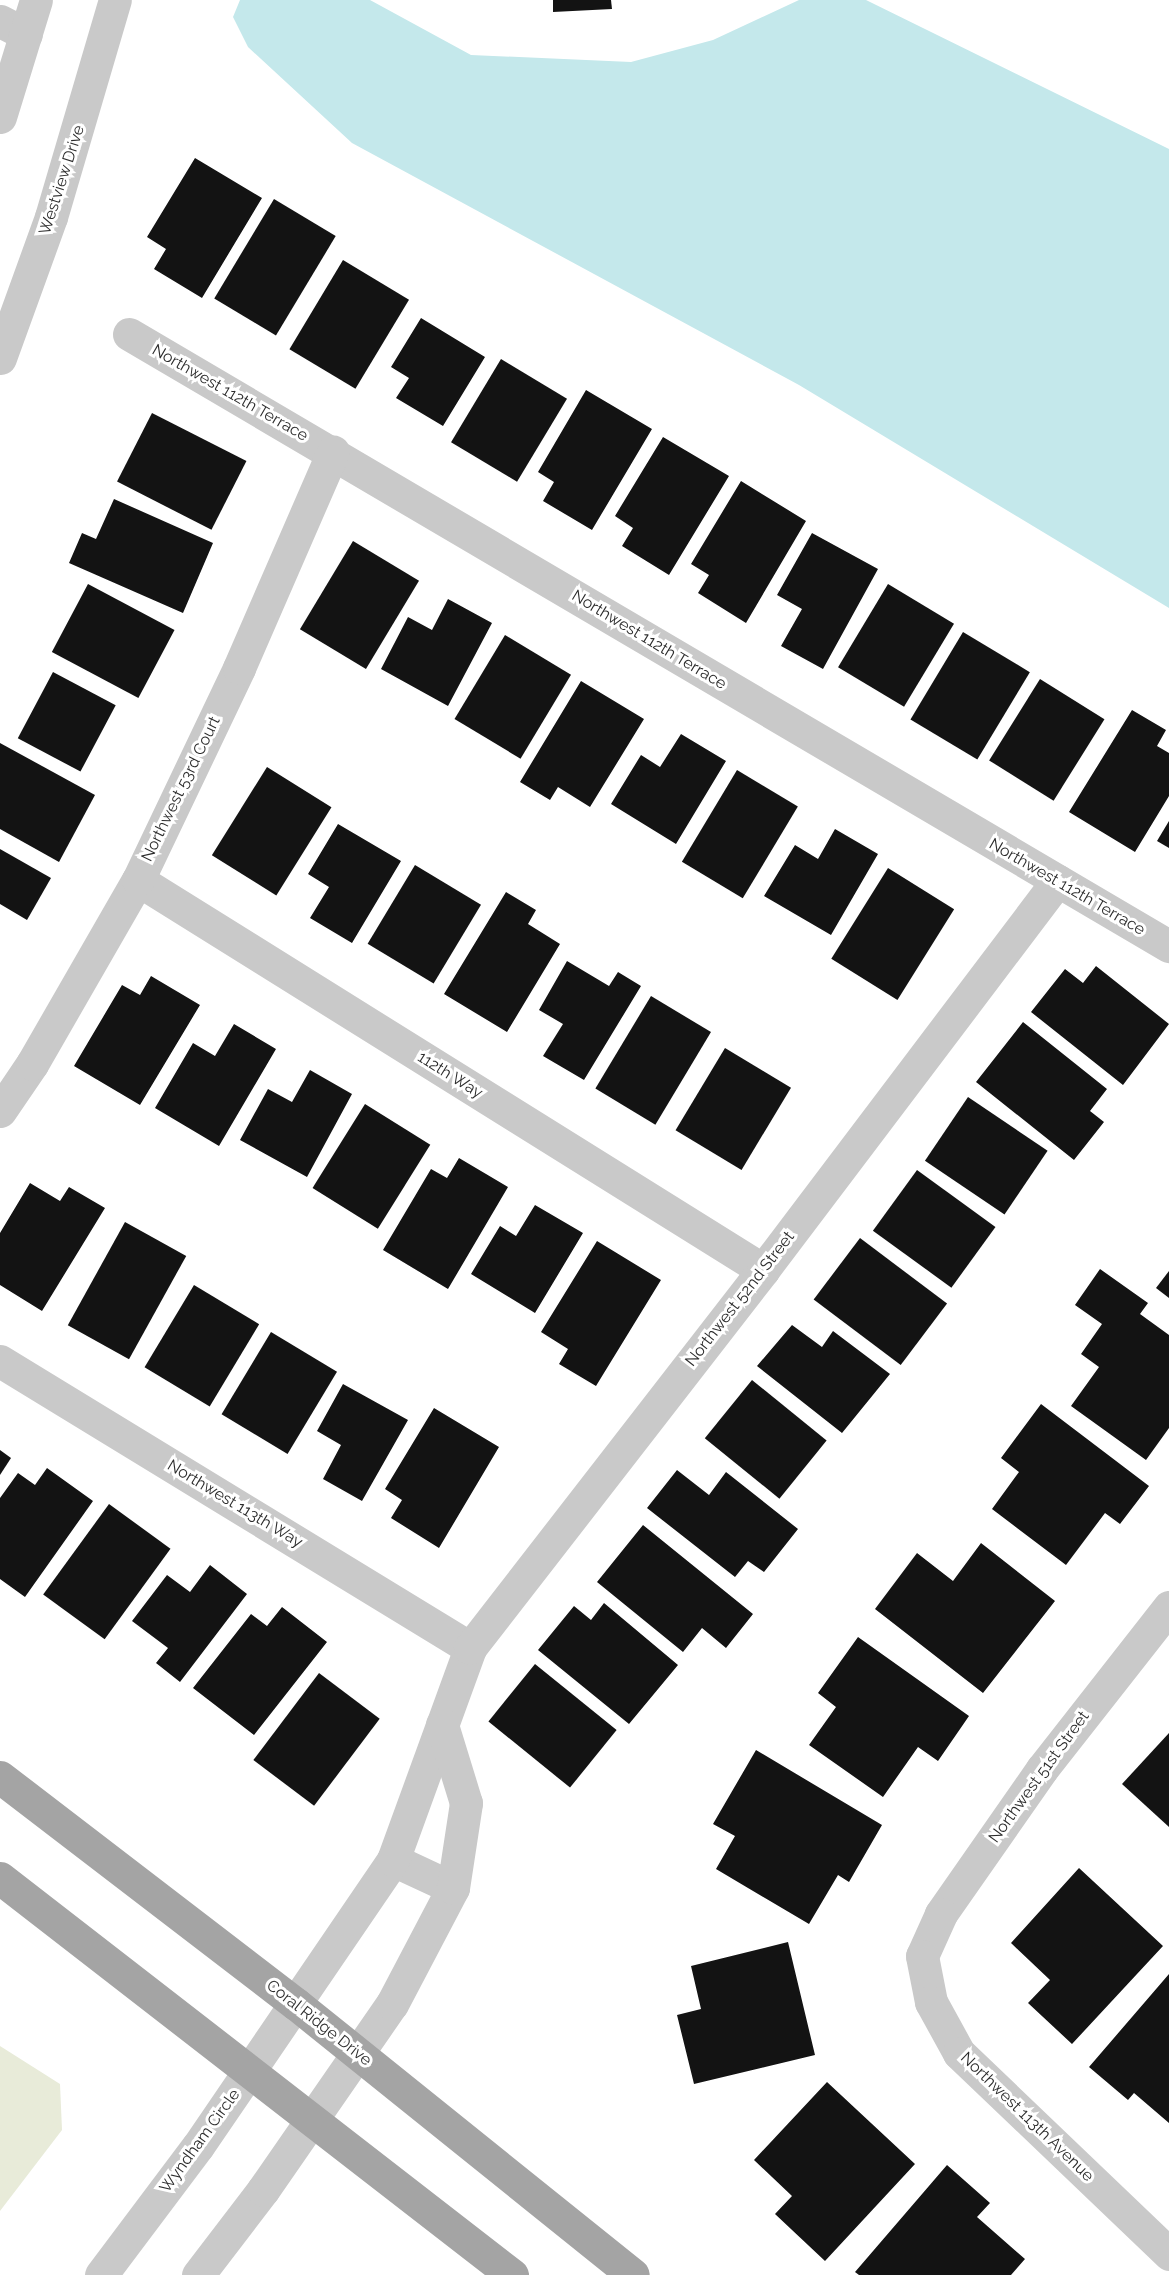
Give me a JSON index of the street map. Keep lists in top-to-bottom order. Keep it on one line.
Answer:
{"streets":{"main road":["Coral Ridge Drive"],"street":["Westview Drive","Northwest 112th Terrace","Northwest 53rd Court","112th Way","Northwest 52nd Street","Northwest 113th Way","Northwest 51st Street","Northwest 113th Avenue","Wyndham Circle"]},"crossings":[["Northwest 112th Terrace","Northwest 53rd Court"],["Northwest 112th Terrace","Northwest 52nd Street"],["Northwest 53rd Court","112th Way"],["112th Way","Northwest 52nd Street"],["Northwest 52nd Street","Northwest 113th Way"],["Northwest 52nd Street","Coral Ridge Drive"],["Northwest 52nd Street","Wyndham Circle"],["Northwest 51st Street","Northwest 113th Avenue"],["Coral Ridge Drive","Wyndham Circle"]]}
